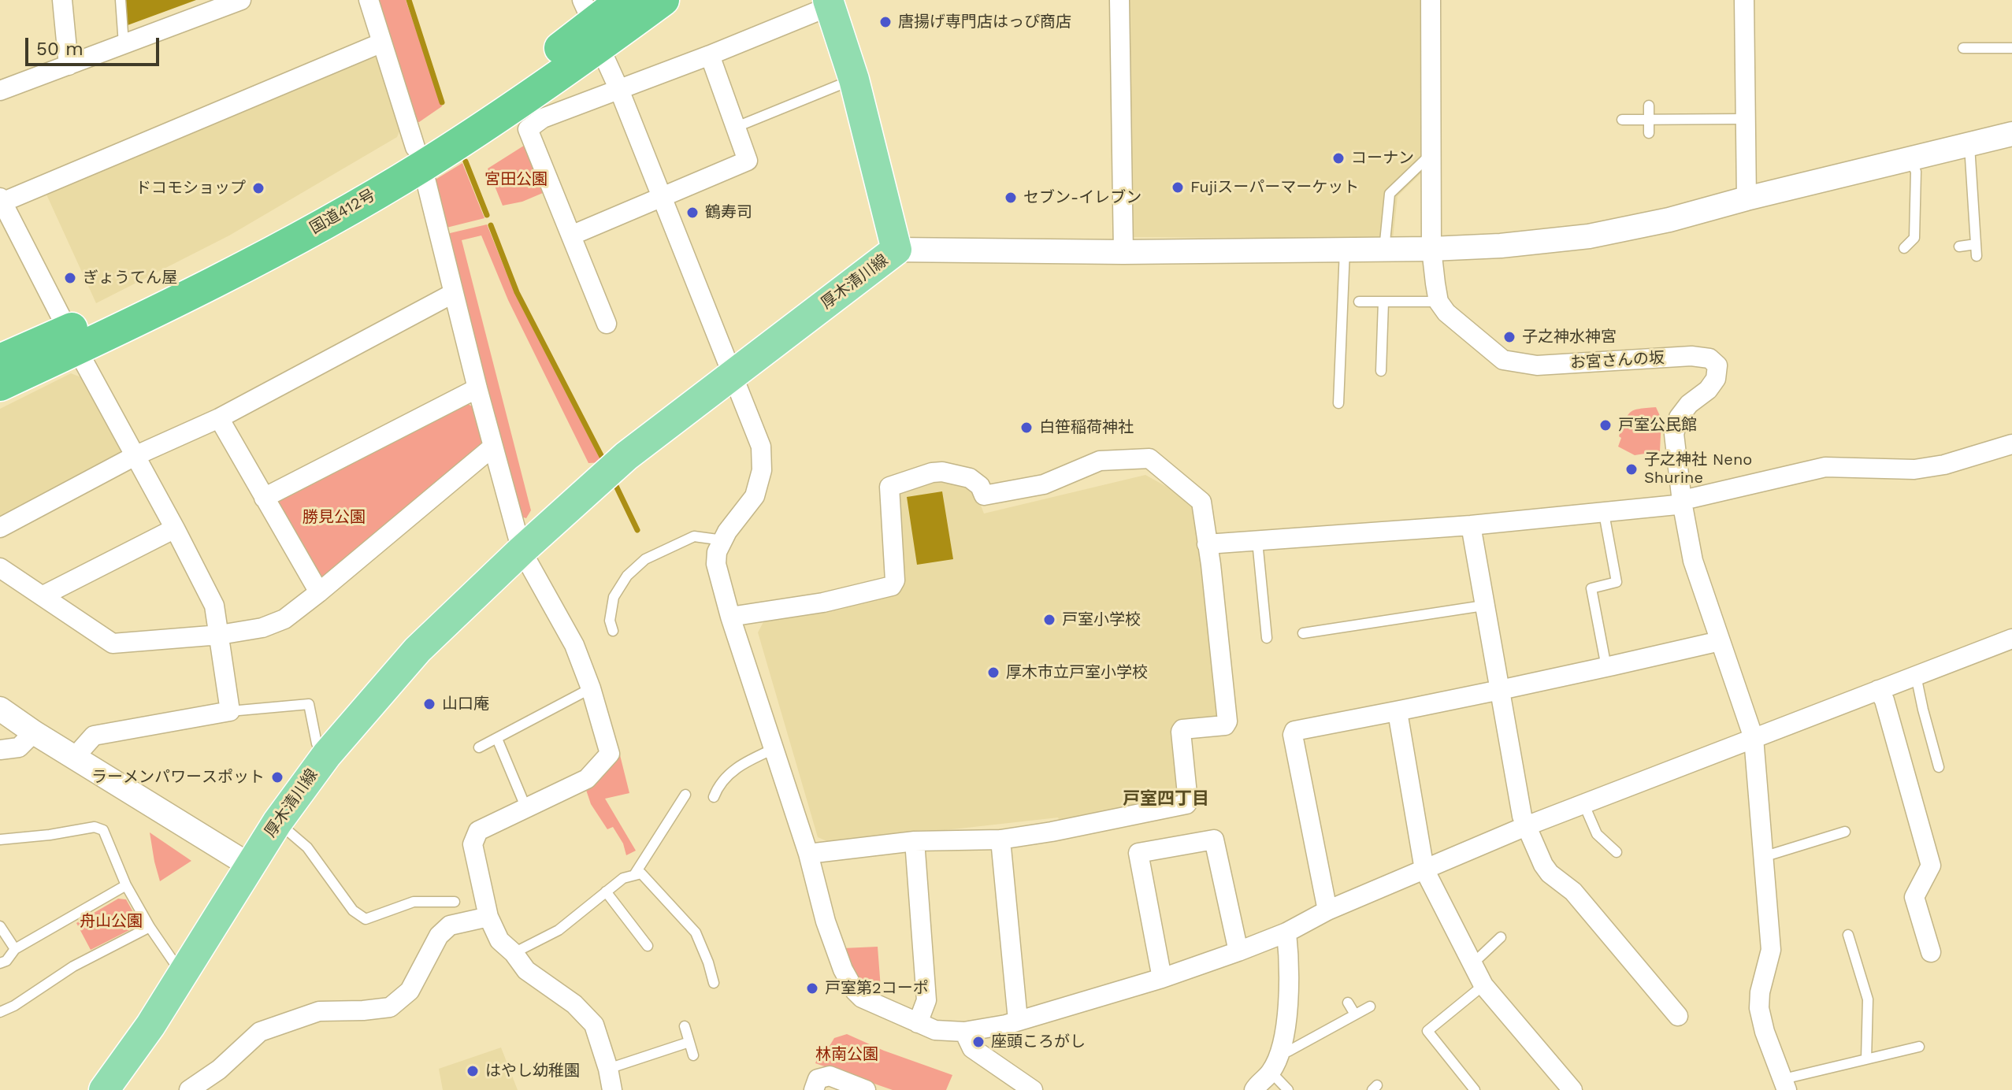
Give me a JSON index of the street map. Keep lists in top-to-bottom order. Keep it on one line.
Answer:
{"streets":{"highway":["国道412号"],"main road":["厚木清川線"],"street":["お宮さんの坂"]},"districts":["戸室四丁目"],"parks":["宮田公園","勝見公園","舟山公園","林南公園"],"places":["唐揚げ専門店はっぴ商店","コーナン","Fujiスーパーマーケット","ドコモショップ","セブン-イレブン","鶴寿司","ぎょうてん屋","子之神水神宮","戸室公民館","白笹稲荷神社","子之神社 Neno Shurine","戸室小学校","厚木市立戸室小学校","山口庵","ラーメンパワースポット","戸室第2コーポ","座頭ころがし","はやし幼稚園"],"scale_bar":"50 m"}
